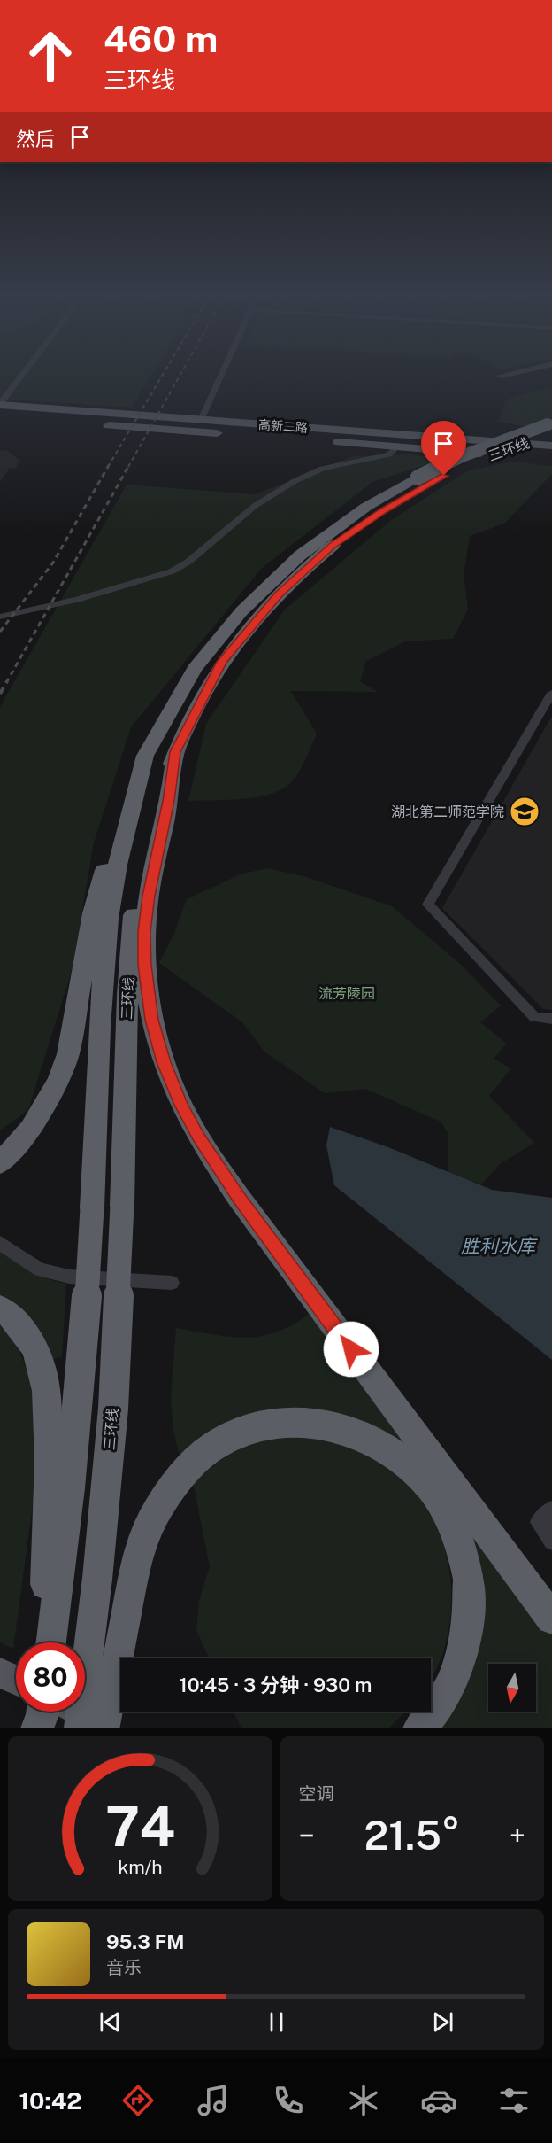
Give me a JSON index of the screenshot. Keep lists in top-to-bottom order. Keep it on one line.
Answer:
{"streets":{"highway":["三环线"],"main road":["高新二路"]},"water":["胜利水库"],"parks":["流芳陵园"],"places":{"school or university":["湖北第二师范学院"]},"north":"bottom","page":{"turn":["460 m","三环线"],"then":"然后","limit":"80","trip":"10:45 · 3 分钟 · 930 m","tile":"空调","heat":["−","21.5°","+"],"song":["95.3 FM","音乐"],"tabs":"10:42","gauge":["74","km/h"]}}
